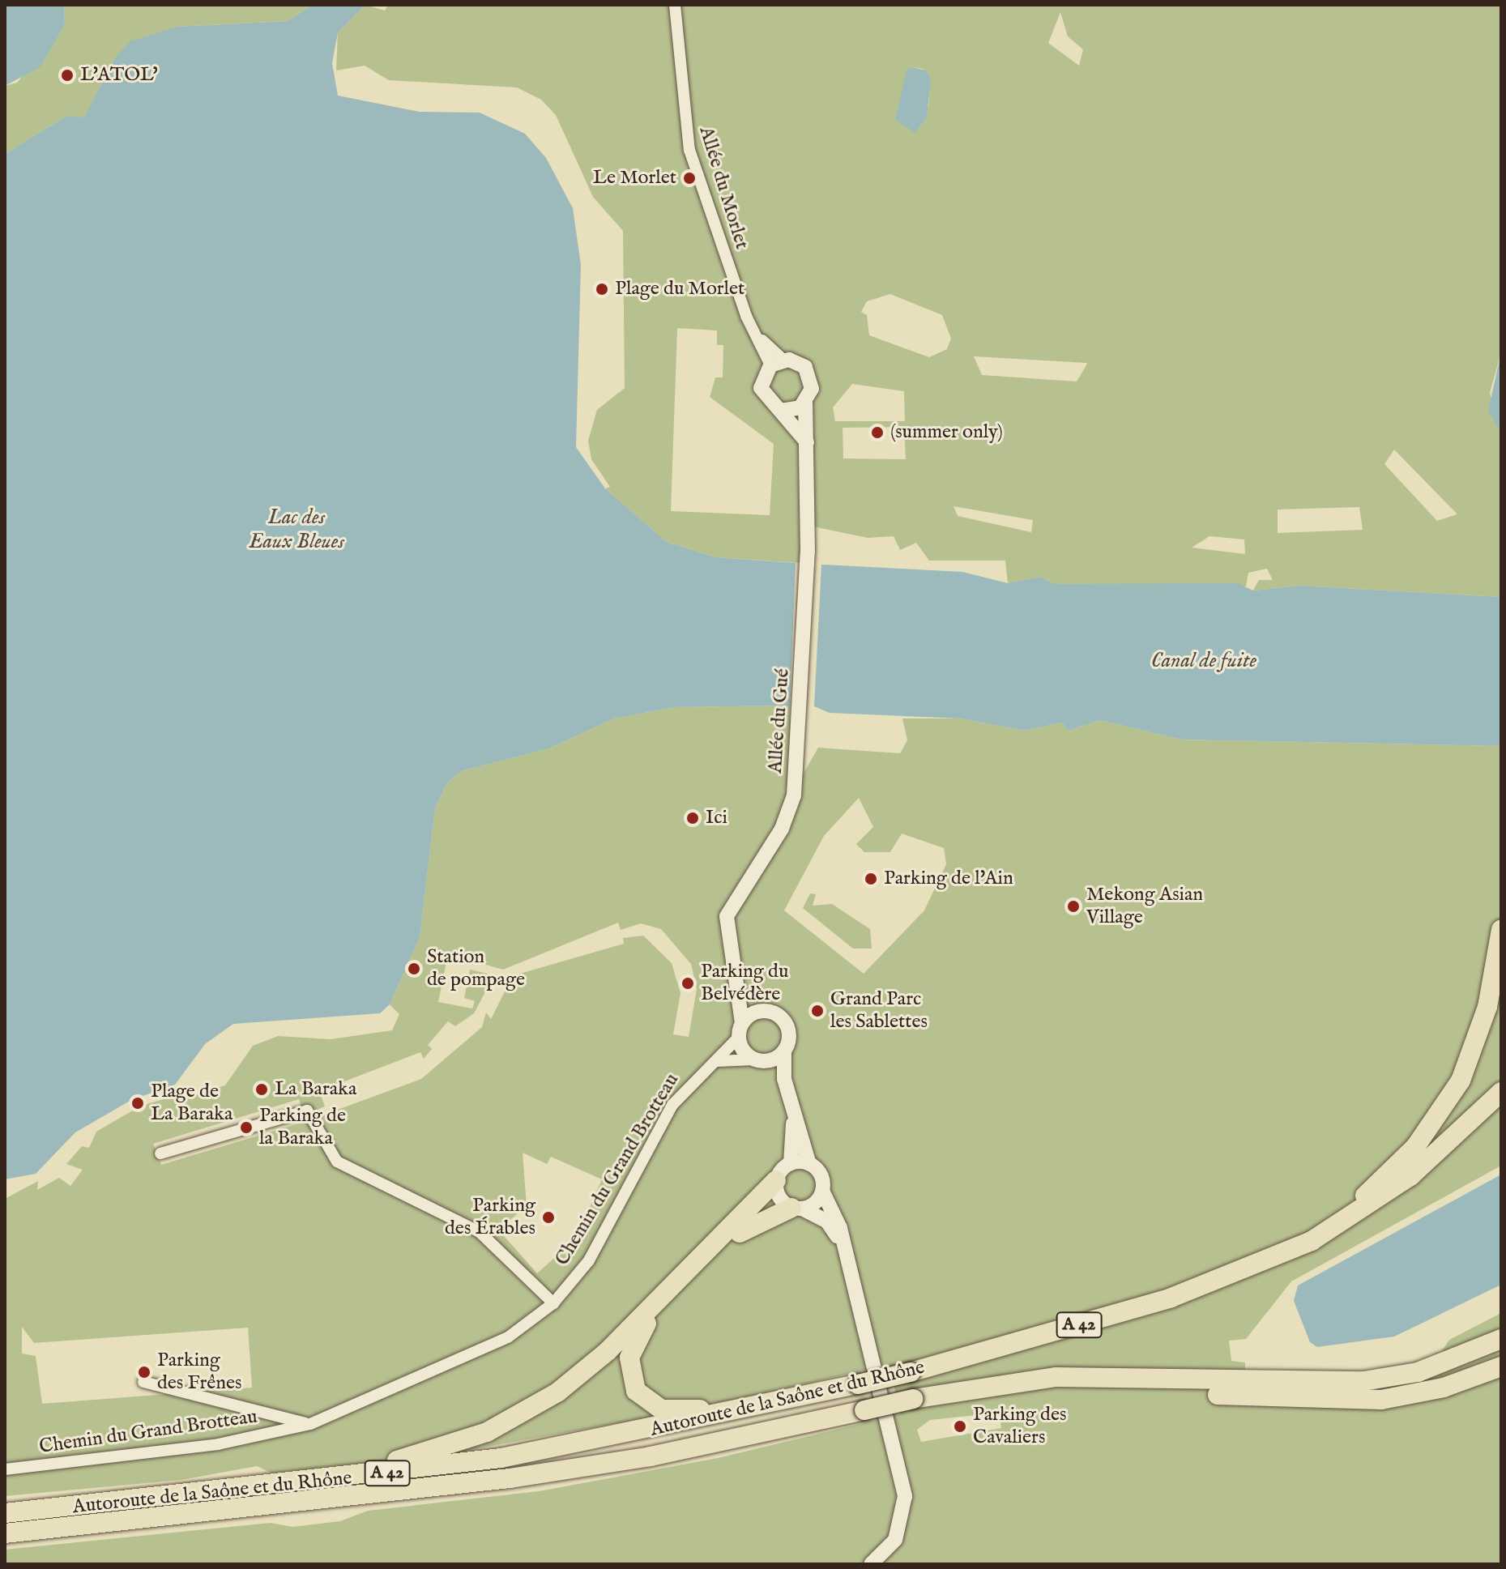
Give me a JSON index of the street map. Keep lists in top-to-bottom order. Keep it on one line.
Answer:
{"streets":{"highway":["A 42","Autoroute de la Saône et du Rhône"],"street":["Allée du Morlet","Allée du Gué","Chemin du Grand Brotteau"]},"crossings":[["Allée du Morlet","Allée du Gué"],["Allée du Gué","Chemin du Grand Brotteau"]],"water":["Lac des Eaux Bleues","Canal de fuite"],"places":["L'ATOL'","Le Morlet","Plage du Morlet","(summer only)","Ici","Parking de l'Ain","Mekong Asian Village","Station de pompage","Parking du Belvédère","Grand Parc les Sablettes","La Baraka","Plage de La Baraka","Parking de la Baraka","Parking des Érables","Parking des Frênes","Parking des Cavaliers"]}
